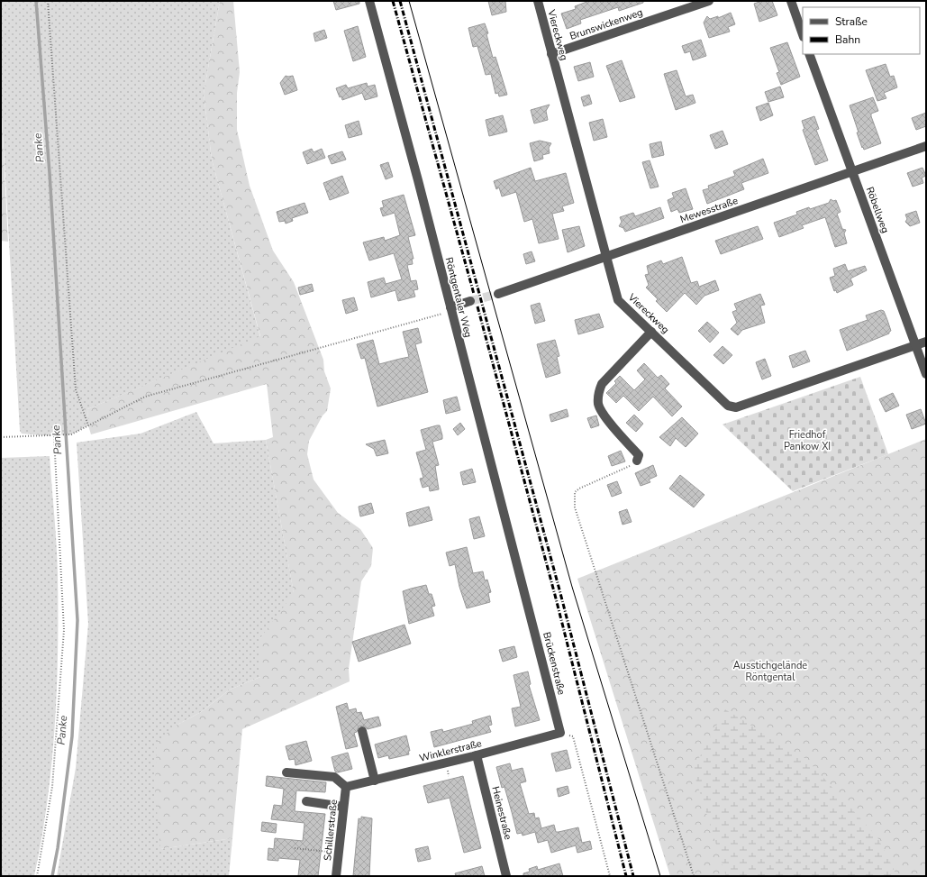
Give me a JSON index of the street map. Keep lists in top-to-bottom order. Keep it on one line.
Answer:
{"streets":{"street":["Brunswickenweg","Viereckweg","Mewesstraße","Röbellweg","Röntgentaler Weg","Brückenstraße","Winklerstraße","Heinestraße","Schillerstraße"]},"crossings":[["Brunswickenweg","Viereckweg"],["Viereckweg","Mewesstraße"],["Viereckweg","Röbellweg"],["Mewesstraße","Röbellweg"],["Röntgentaler Weg","Brückenstraße"],["Brückenstraße","Winklerstraße"],["Winklerstraße","Heinestraße"],["Winklerstraße","Schillerstraße"]],"water":["Panke"],"parks":["Friedhof Pankow XI","Ausstichgelände Röntgental"],"legend":["Straße","Bahn"]}
